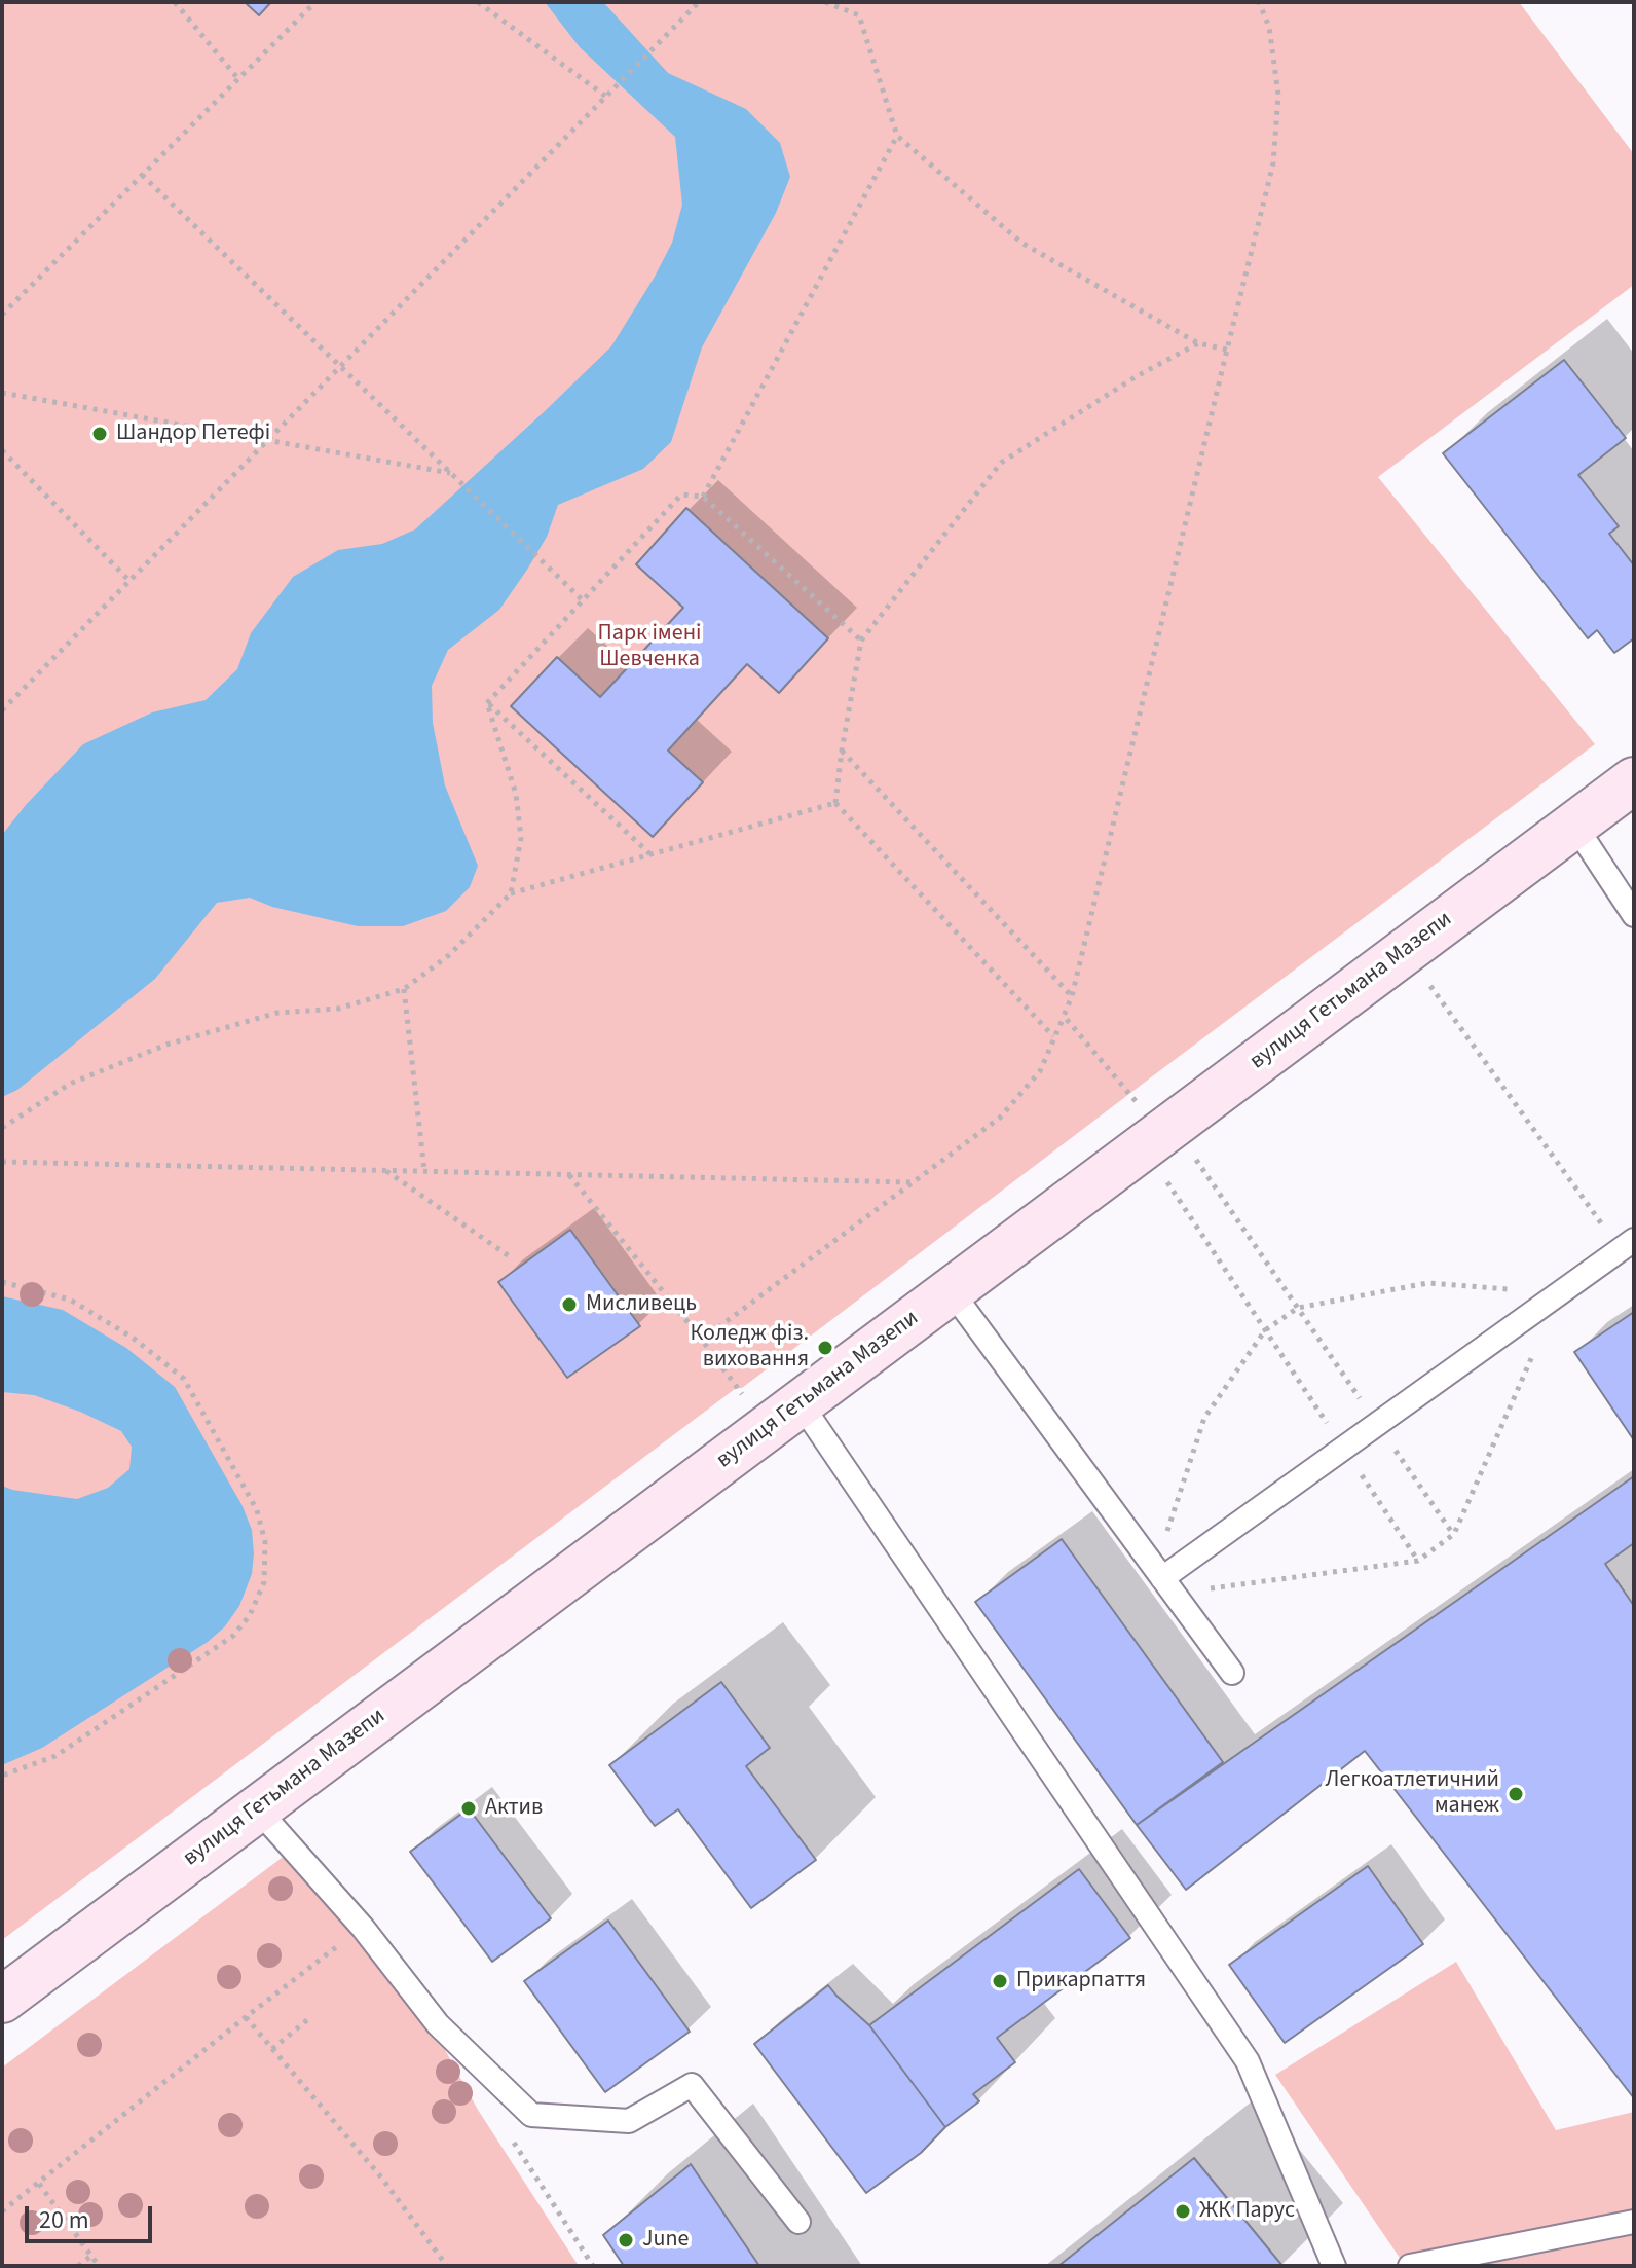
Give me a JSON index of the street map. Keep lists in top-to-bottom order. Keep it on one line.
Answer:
{"streets":{"main road":["вулиця Гетьмана Мазепи"]},"parks":["Парк імені Шевченка"],"places":["Шандор Петефі","Мисливець","Коледж фіз. виховання","Легкоатлетичний манеж","Актив","Прикарпаття","ЖК Парус","June"],"scale_bar":"20 m"}
